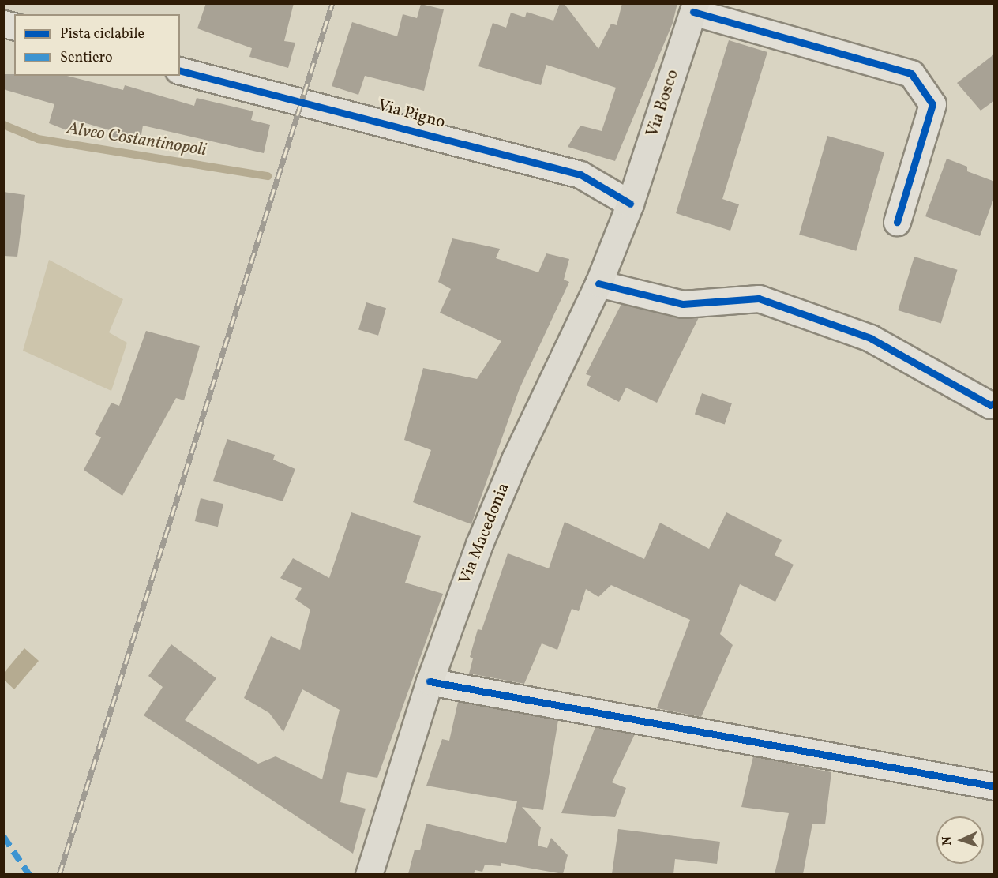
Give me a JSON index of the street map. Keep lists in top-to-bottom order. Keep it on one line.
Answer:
{"streets":{"main road":["Via Bosco","Via Macedonia"],"street":["Via Pigno"]},"crossings":[["Via Bosco","Via Pigno"],["Via Bosco","Via Macedonia"],["Via Pigno","Via Macedonia"]],"water":["Alveo Costantinopoli"],"legend":["Pista ciclabile","Sentiero"],"north":"left"}
